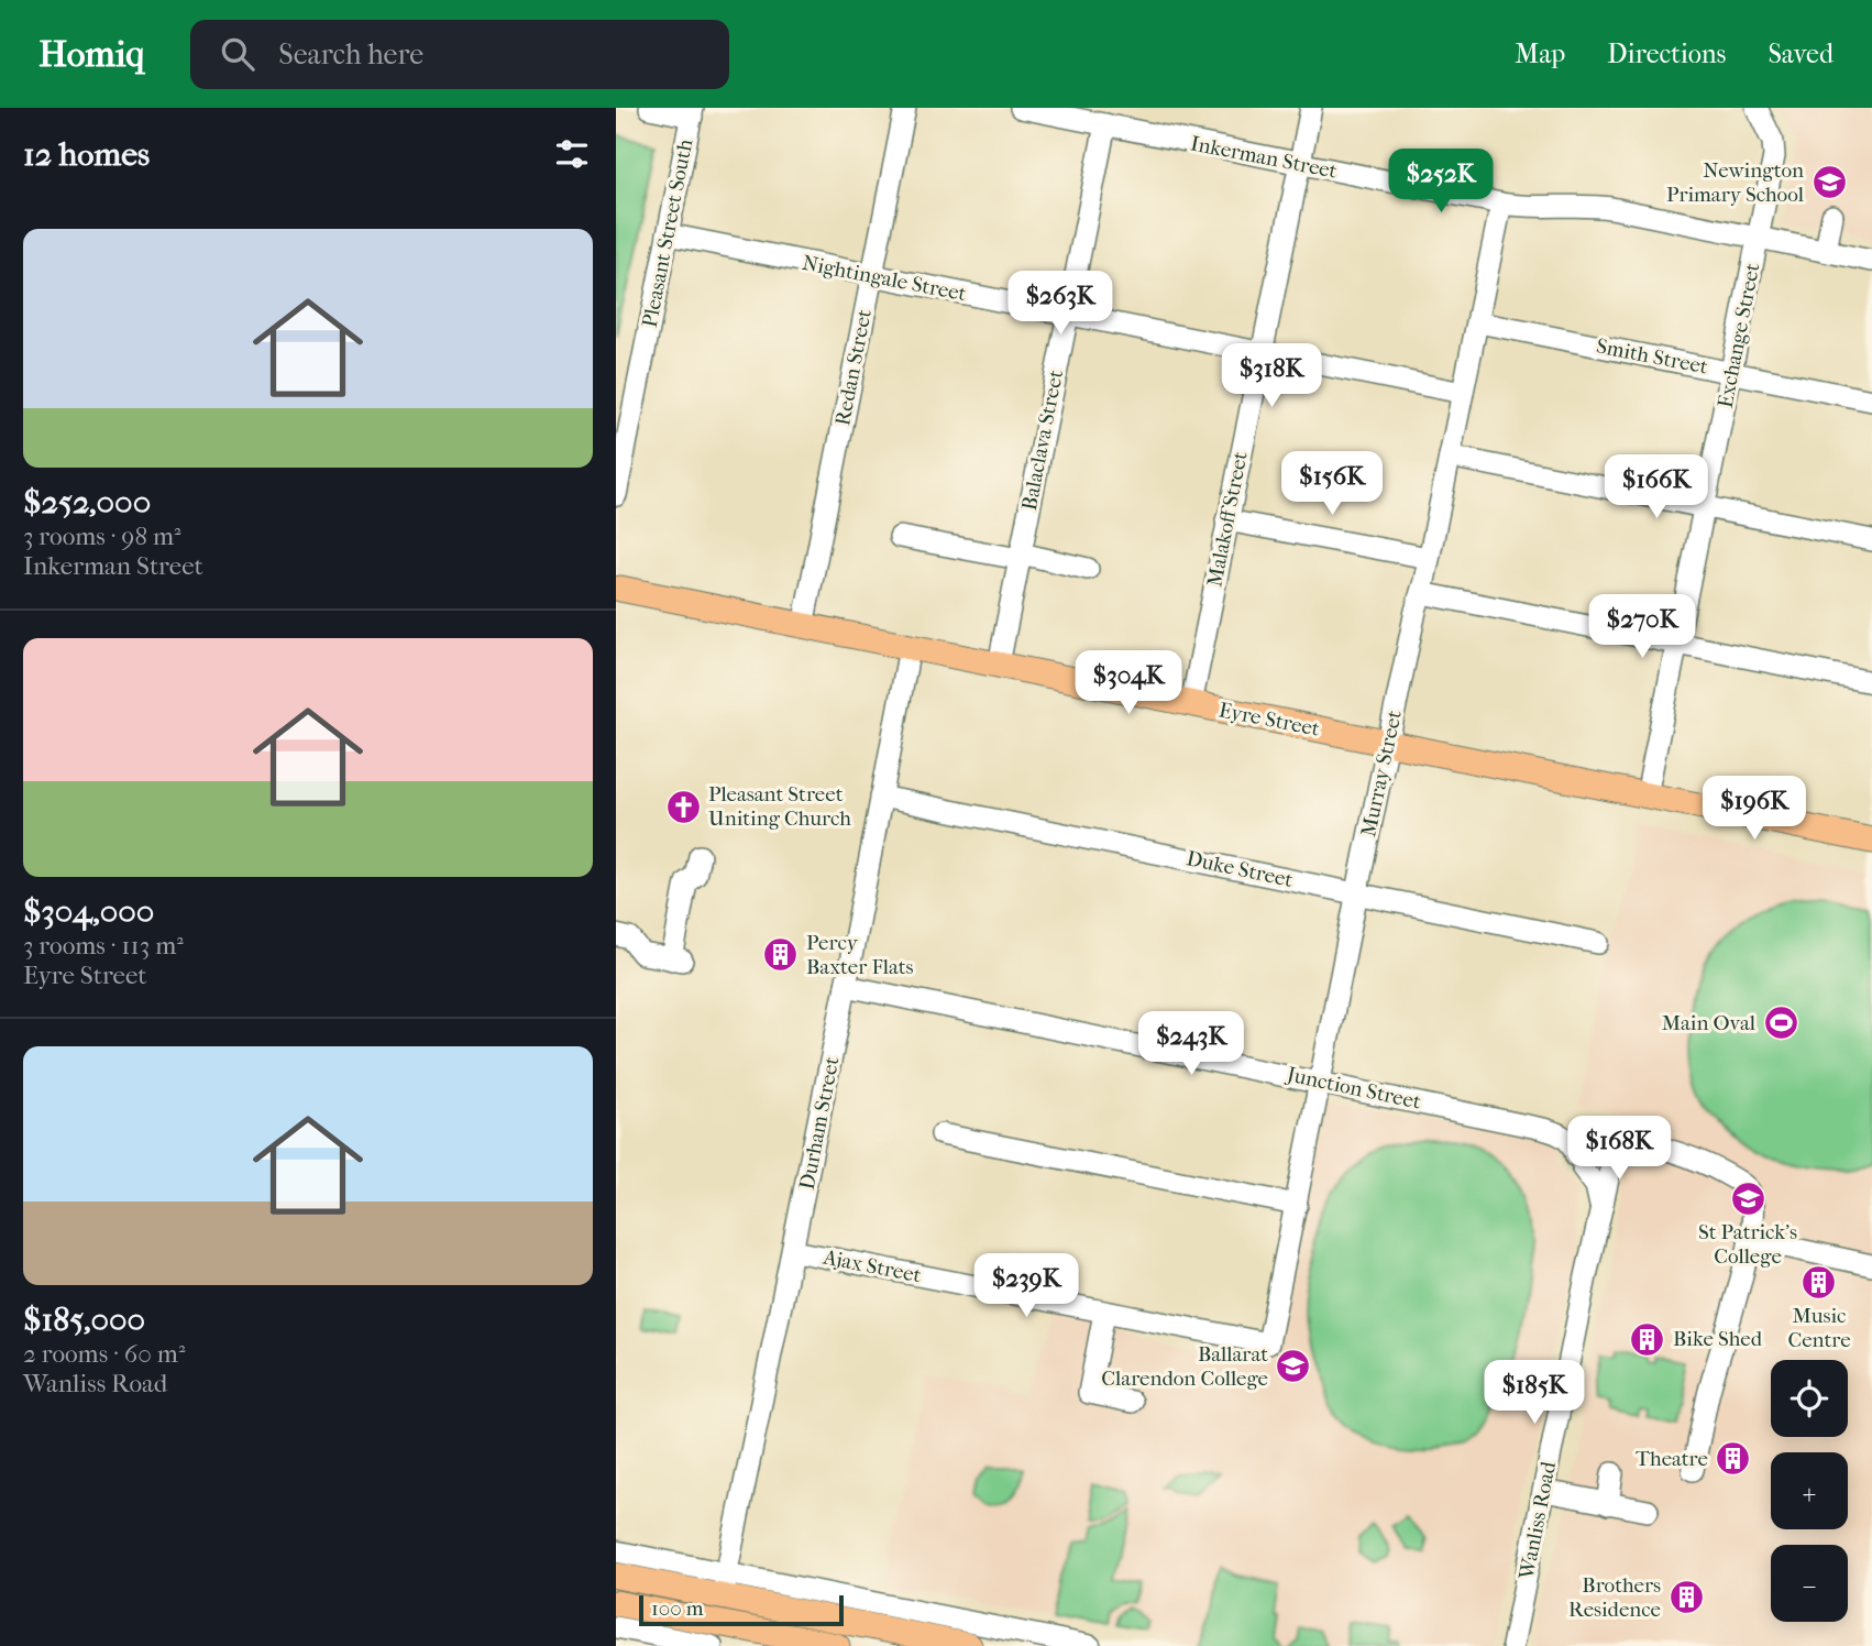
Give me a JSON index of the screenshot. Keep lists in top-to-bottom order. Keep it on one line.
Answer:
{"streets":{"main road":["Eyre Street"],"street":["Inkerman Street","Pleasant Street South","Nightingale Street","Exchange Street","Smith Street","Redan Street","Balaclava Street","Malakoff Street","Murray Street","Duke Street","Junction Street","Durham Street","Ajax Street","Wanliss Road"]},"crossings":[["Inkerman Street","Exchange Street"],["Inkerman Street","Balaclava Street"],["Inkerman Street","Malakoff Street"],["Inkerman Street","Murray Street"],["Pleasant Street South","Nightingale Street"],["Nightingale Street","Redan Street"],["Nightingale Street","Balaclava Street"],["Nightingale Street","Malakoff Street"],["Nightingale Street","Murray Street"],["Exchange Street","Smith Street"],["Exchange Street","Eyre Street"],["Smith Street","Murray Street"],["Redan Street","Eyre Street"],["Balaclava Street","Eyre Street"],["Malakoff Street","Eyre Street"],["Eyre Street","Murray Street"],["Eyre Street","Durham Street"],["Murray Street","Duke Street"],["Murray Street","Junction Street"],["Murray Street","Ajax Street"],["Duke Street","Durham Street"],["Junction Street","Durham Street"],["Junction Street","Wanliss Road"],["Durham Street","Ajax Street"]],"places":{"school or university":["Newington Primary School","St Patrick's College","Ballarat Clarendon College"],"church":["Pleasant Street Uniting Church"],"building":["Percy Baxter Flats","Music Centre","Bike Shed","Theatre","Brothers Residence"],"sports":["Main Oval"]},"scale_bar":"100 m","page":{"header":"Homiq","search":"Search here","nav":["Map","Directions","Saved"],"heading":"12 homes","price":["$252K","$263K","$318K","$156K","$166K","$270K","$304K","$196K","$243K","$168K","$239K","$185K"],"list":[{"name":"$252,000","note":"3 rooms · 98 m² · Inkerman Street"},{"name":"$304,000","note":"3 rooms · 113 m² · Eyre Street"},{"name":"$185,000","note":"2 rooms · 60 m² · Wanliss Road"}],"map_buttons":["+","−"],"scale":"100 m"}}
